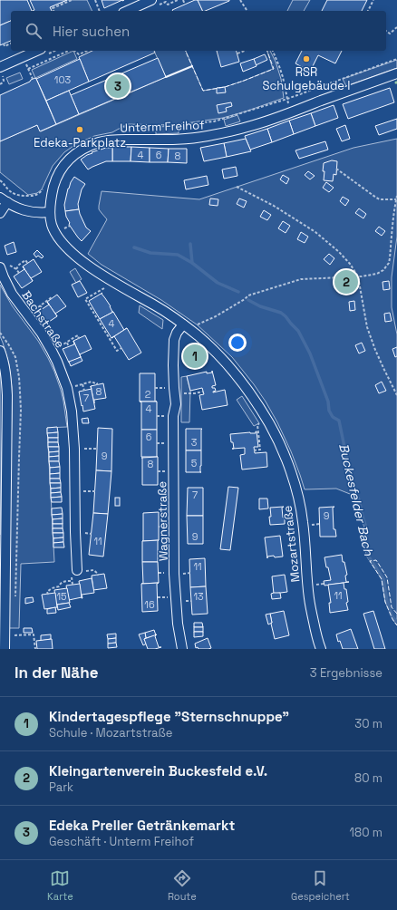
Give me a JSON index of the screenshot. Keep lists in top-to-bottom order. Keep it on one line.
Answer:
{"streets":{"street":["Unterm Freihof","Bachstraße","Wagnerstraße","Mozartstraße"]},"crossings":[["Unterm Freihof","Mozartstraße"],["Wagnerstraße","Mozartstraße"]],"water":["Buckesfelder Bach"],"places":["RSR Schulgebäude I","Edeka-Parkplatz"],"house_numbers":["103","4","6","8","4","8","2","7","4","6","3","9","5","8","7","9","9","11","11","11","15","13","16"],"page":{"search":"Hier suchen","pins":["3","2","1"],"heading":["In der Nähe","3 Ergebnisse"],"list":[{"mark":"1","name":"Kindertagespflege \"Sternschnuppe\"","note":"Schule · Mozartstraße","value":"30 m"},{"mark":"2","name":"Kleingartenverein Buckesfeld e.V.","note":"Park","value":"80 m"},{"mark":"3","name":"Edeka Preller Getränkemarkt","note":"Geschäft · Unterm Freihof","value":"180 m"}],"nav":["Karte","Route","Gespeichert"]}}
